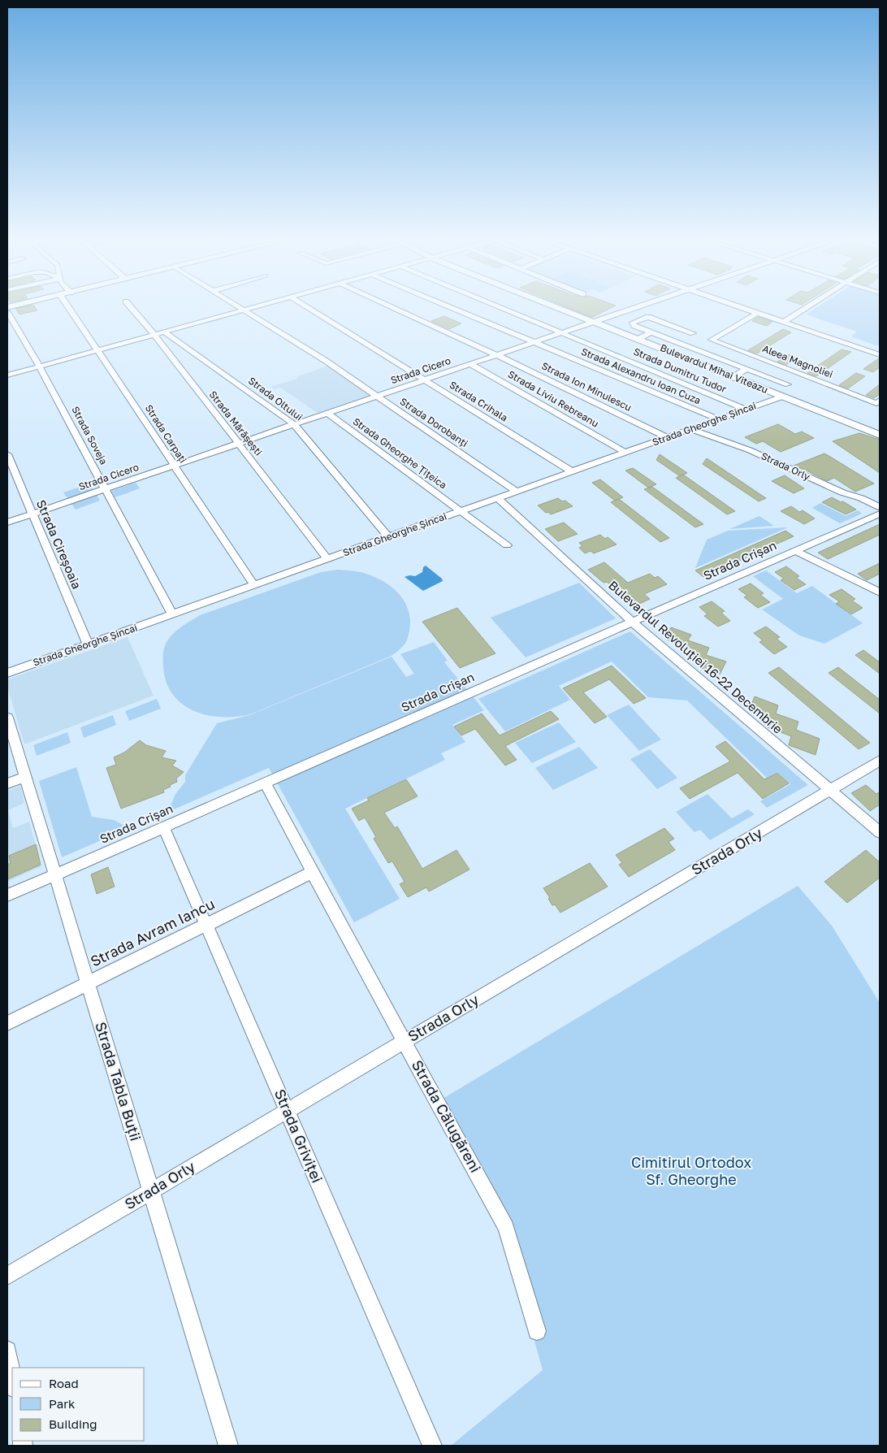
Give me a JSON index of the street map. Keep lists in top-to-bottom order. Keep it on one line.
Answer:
{"streets":{"main road":["Bulevardul Mihai Viteazu","Strada Cicero"],"street":["Aleea Magnoliei","Strada Dumitru Tudor","Strada Alexandru Ioan Cuza","Strada Ion Minulescu","Strada Oltului","Strada Liviu Rebreanu","Strada Crihala","Strada Dorobanți","Strada Mărășești","Strada Gheorghe Șincai","Strada Carpați","Strada Soveja","Strada Gheorghe Țițeica","Strada Orly","Strada Cireșoaia","Strada Crișan","Bulevardul Revoluției 16-22 Decembrie","Strada Avram Iancu","Strada Tabla Buții","Strada Călugăreni","Strada Griviței"]},"crossings":[["Bulevardul Mihai Viteazu","Strada Cicero"],["Bulevardul Mihai Viteazu","Strada Gheorghe Șincai"],["Strada Cicero","Strada Dumitru Tudor"],["Strada Cicero","Strada Alexandru Ioan Cuza"],["Strada Cicero","Strada Ion Minulescu"],["Strada Cicero","Strada Oltului"],["Strada Cicero","Strada Liviu Rebreanu"],["Strada Cicero","Strada Crihala"],["Strada Cicero","Strada Dorobanți"],["Strada Cicero","Strada Mărășești"],["Strada Cicero","Strada Carpați"],["Strada Cicero","Strada Soveja"],["Strada Cicero","Strada Gheorghe Țițeica"],["Strada Cicero","Strada Cireșoaia"],["Strada Dumitru Tudor","Strada Gheorghe Șincai"],["Strada Alexandru Ioan Cuza","Strada Gheorghe Șincai"],["Strada Ion Minulescu","Strada Gheorghe Șincai"],["Strada Oltului","Strada Gheorghe Șincai"],["Strada Liviu Rebreanu","Strada Gheorghe Șincai"],["Strada Crihala","Strada Gheorghe Șincai"],["Strada Dorobanți","Strada Gheorghe Șincai"],["Strada Mărășești","Strada Gheorghe Șincai"],["Strada Gheorghe Șincai","Strada Carpați"],["Strada Gheorghe Șincai","Strada Soveja"],["Strada Gheorghe Șincai","Strada Gheorghe Țițeica"],["Strada Gheorghe Șincai","Strada Orly"],["Strada Gheorghe Șincai","Strada Cireșoaia"],["Strada Gheorghe Șincai","Bulevardul Revoluției 16-22 Decembrie"],["Strada Orly","Bulevardul Revoluției 16-22 Decembrie"],["Strada Orly","Strada Tabla Buții"],["Strada Orly","Strada Călugăreni"],["Strada Orly","Strada Griviței"],["Strada Crișan","Bulevardul Revoluției 16-22 Decembrie"],["Strada Crișan","Strada Tabla Buții"],["Strada Crișan","Strada Călugăreni"],["Strada Crișan","Strada Griviței"],["Strada Avram Iancu","Strada Tabla Buții"],["Strada Avram Iancu","Strada Călugăreni"],["Strada Avram Iancu","Strada Griviței"]],"parks":["Cimitirul Ortodox Sf. Gheorghe"],"legend":["Road","Park","Building"]}
